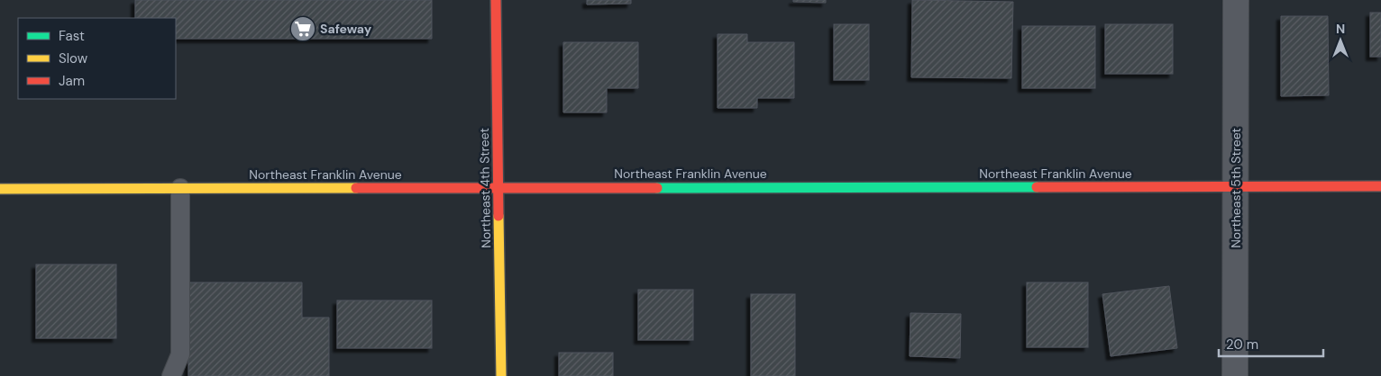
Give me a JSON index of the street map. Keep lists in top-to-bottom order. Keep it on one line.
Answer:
{"streets":{"street":["Northeast Franklin Avenue","Northeast 4th Street","Northeast 5th Street"]},"crossings":[["Northeast Franklin Avenue","Northeast 4th Street"],["Northeast Franklin Avenue","Northeast 5th Street"]],"places":{"supermarket":["Safeway"]},"legend":["Fast","Slow","Jam"],"scale_bar":"20 m","north":"top"}
